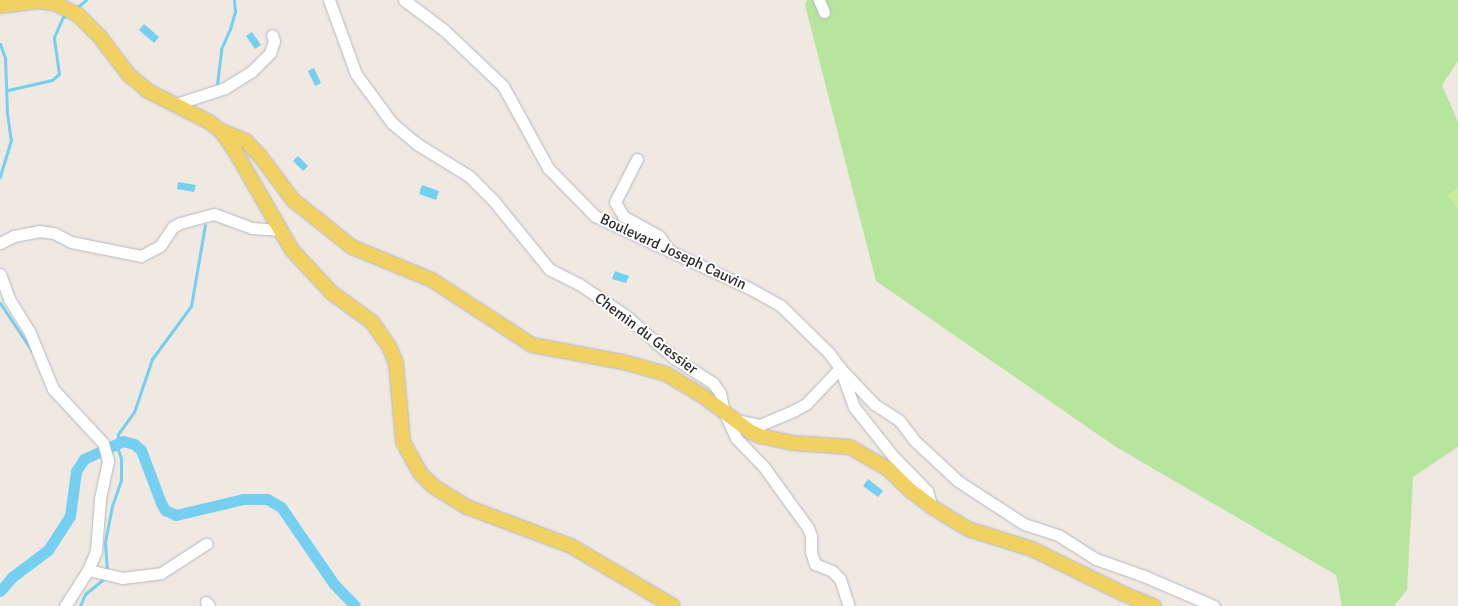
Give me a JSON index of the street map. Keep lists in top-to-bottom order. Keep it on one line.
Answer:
{"streets":{"street":["Boulevard Joseph Cauvin","Chemin du Gressier"]}}
